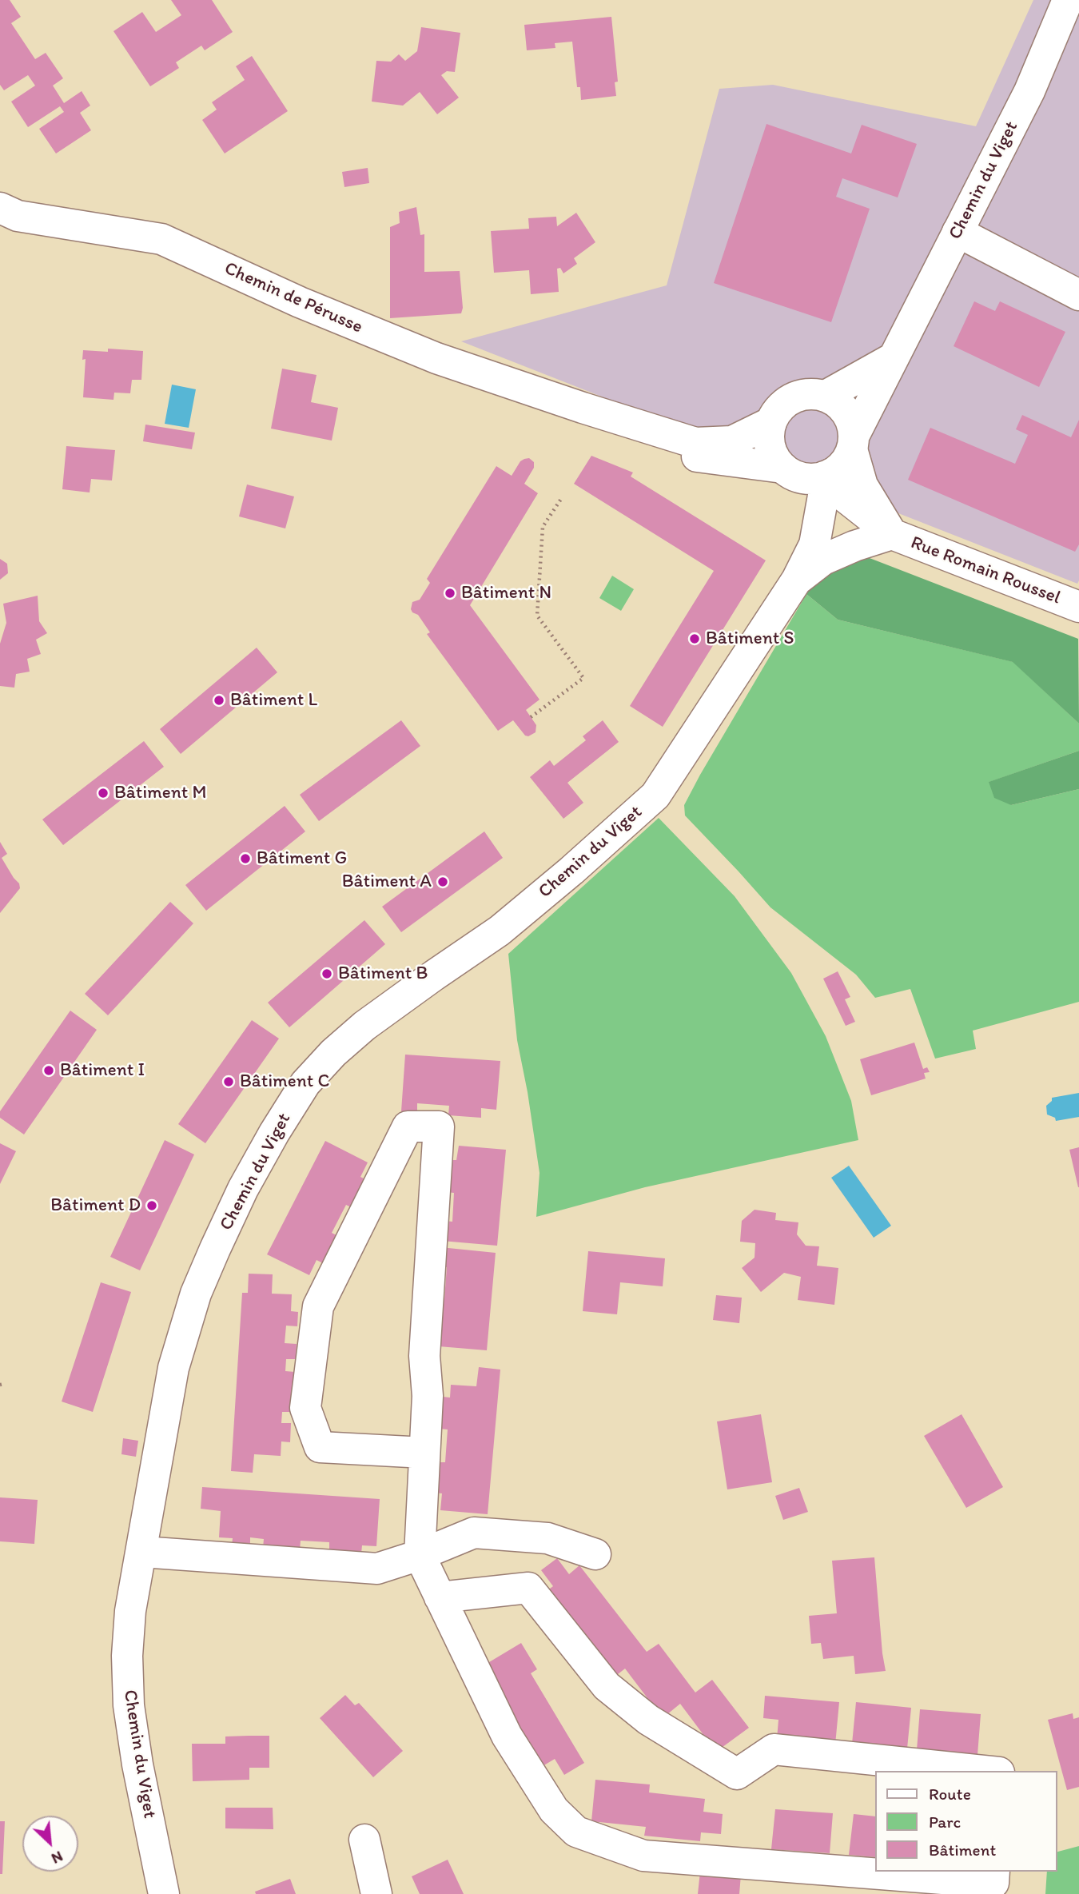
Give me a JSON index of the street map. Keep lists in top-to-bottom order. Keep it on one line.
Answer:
{"streets":{"street":["Chemin du Viget","Chemin de Pérusse","Rue Romain Roussel"]},"crossings":[["Chemin du Viget","Chemin de Pérusse"],["Chemin du Viget","Rue Romain Roussel"],["Chemin de Pérusse","Rue Romain Roussel"]],"places":["Bâtiment N","Bâtiment S","Bâtiment L","Bâtiment M","Bâtiment G","Bâtiment A","Bâtiment B","Bâtiment I","Bâtiment C","Bâtiment D"],"legend":["Route","Parc","Bâtiment"],"north":"bottom right"}
